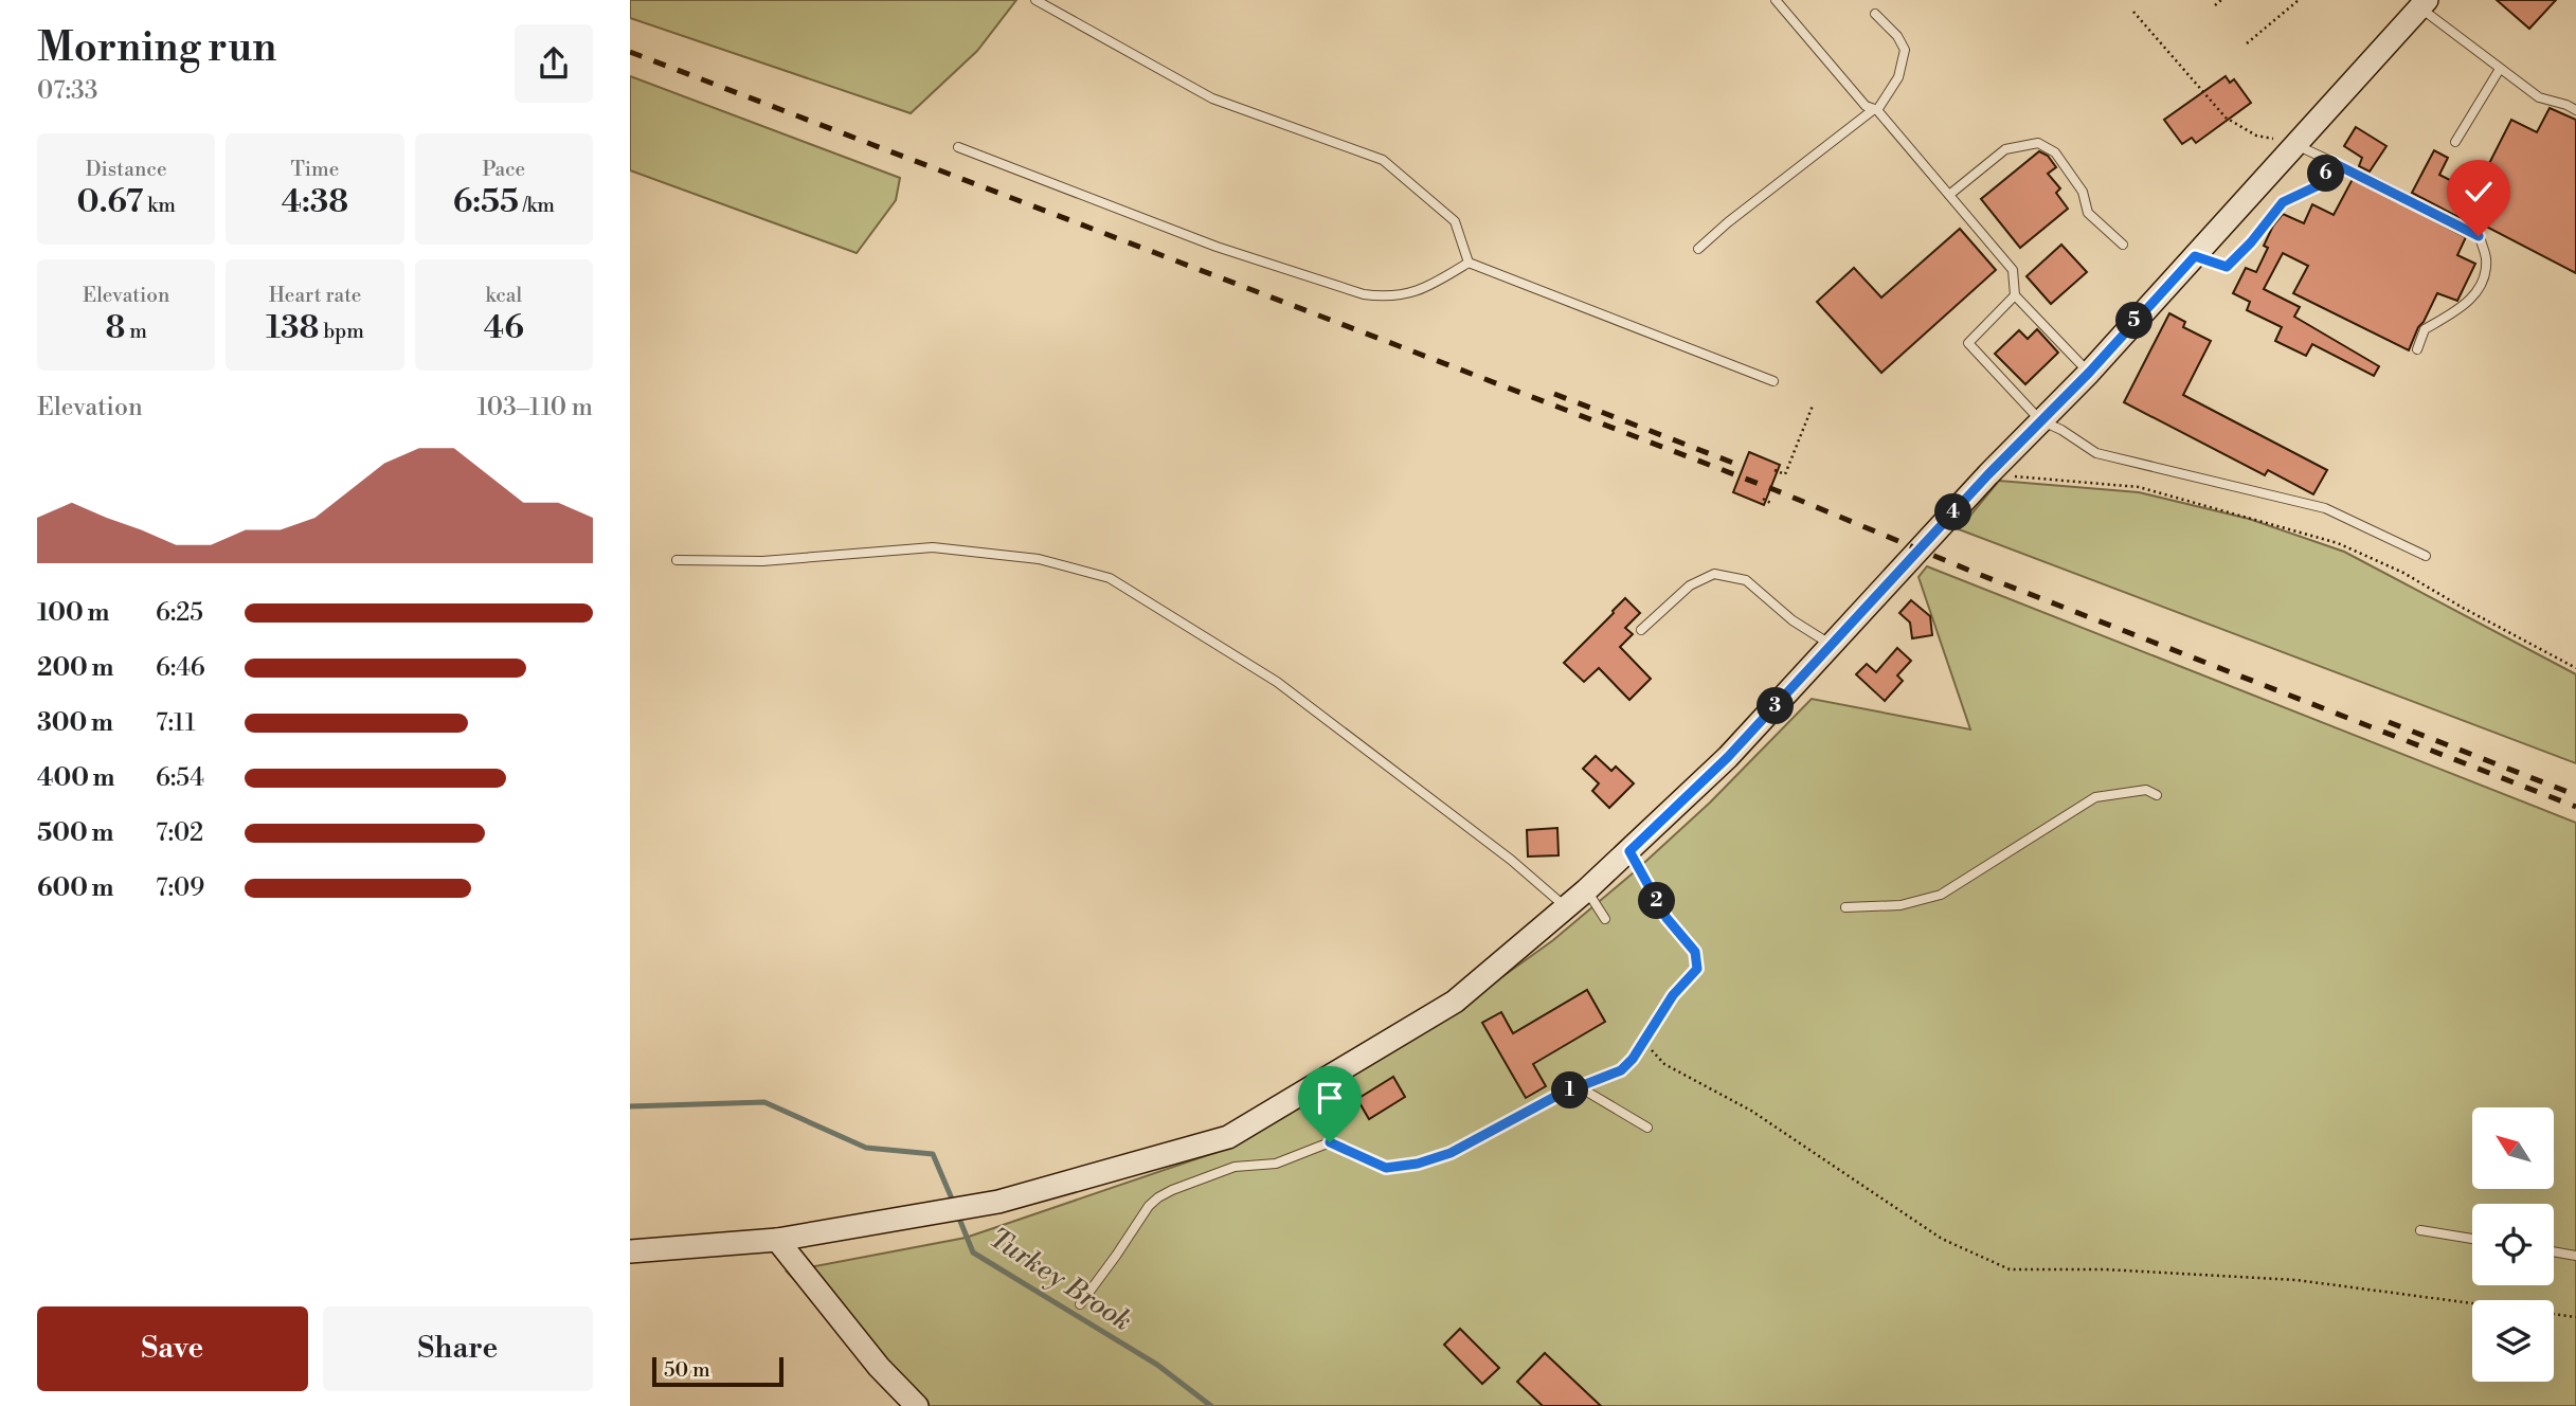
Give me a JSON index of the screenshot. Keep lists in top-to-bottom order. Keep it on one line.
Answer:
{"water":["Turkey Brook"],"scale_bar":"50 m","north":"top left","page":{"heading":["Morning run","07:33"],"stats":[["Distance","0.67 km"],["Time","4:38"],["Pace","6:55 /km"],["Elevation","8 m"],["Heart rate","138 bpm"],["kcal","46"]],"pins":["6","5","4","3","2","1"],"chart":["Elevation","103–110 m"],"list":[{"name":"100 m","note":"6:25"},{"name":"200 m","note":"6:46"},{"name":"300 m","note":"7:11"},{"name":"400 m","note":"6:54"},{"name":"500 m","note":"7:02"},{"name":"600 m","note":"7:09"}],"buttons":["Save","Share"],"scale":"50 m"}}
